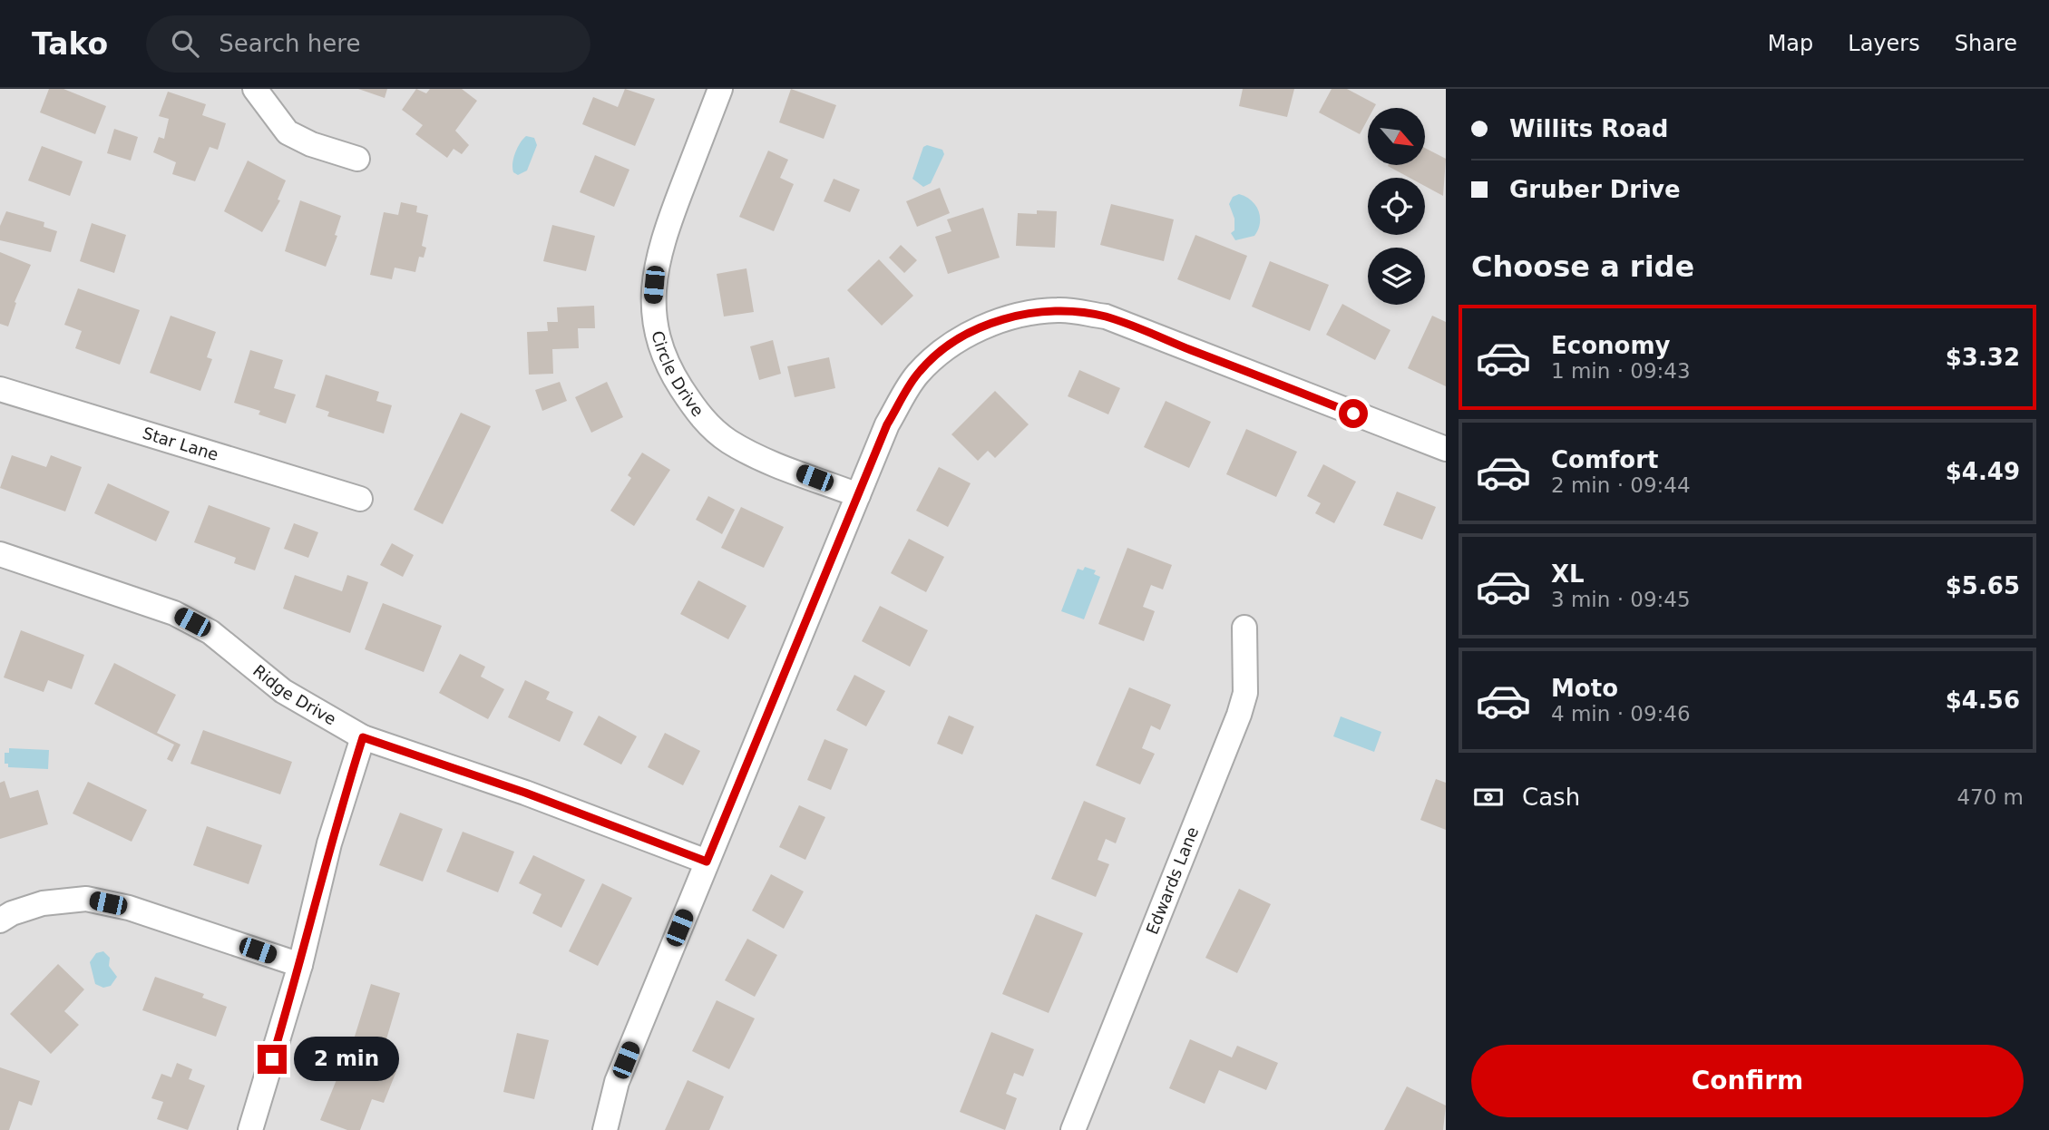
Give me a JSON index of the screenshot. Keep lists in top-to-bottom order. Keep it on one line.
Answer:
{"streets":{"street":["Circle Drive","Star Lane","Ridge Drive","Edwards Lane"]},"north":"bottom right","page":{"header":"Tako","search":"Search here","nav":["Map","Layers","Share"],"banner":["Willits Road","Gruber Drive"],"heading":"Choose a ride","list":[{"name":"Economy","note":"1 min · 09:43","value":"$3.32"},{"name":"Comfort","note":"2 min · 09:44","value":"$4.49"},{"name":"XL","note":"3 min · 09:45","value":"$5.65"},{"name":"Moto","note":"4 min · 09:46","value":"$4.56"}],"pay":["Cash","470 m"],"buttons":"Confirm","bubble":"2 min"}}
